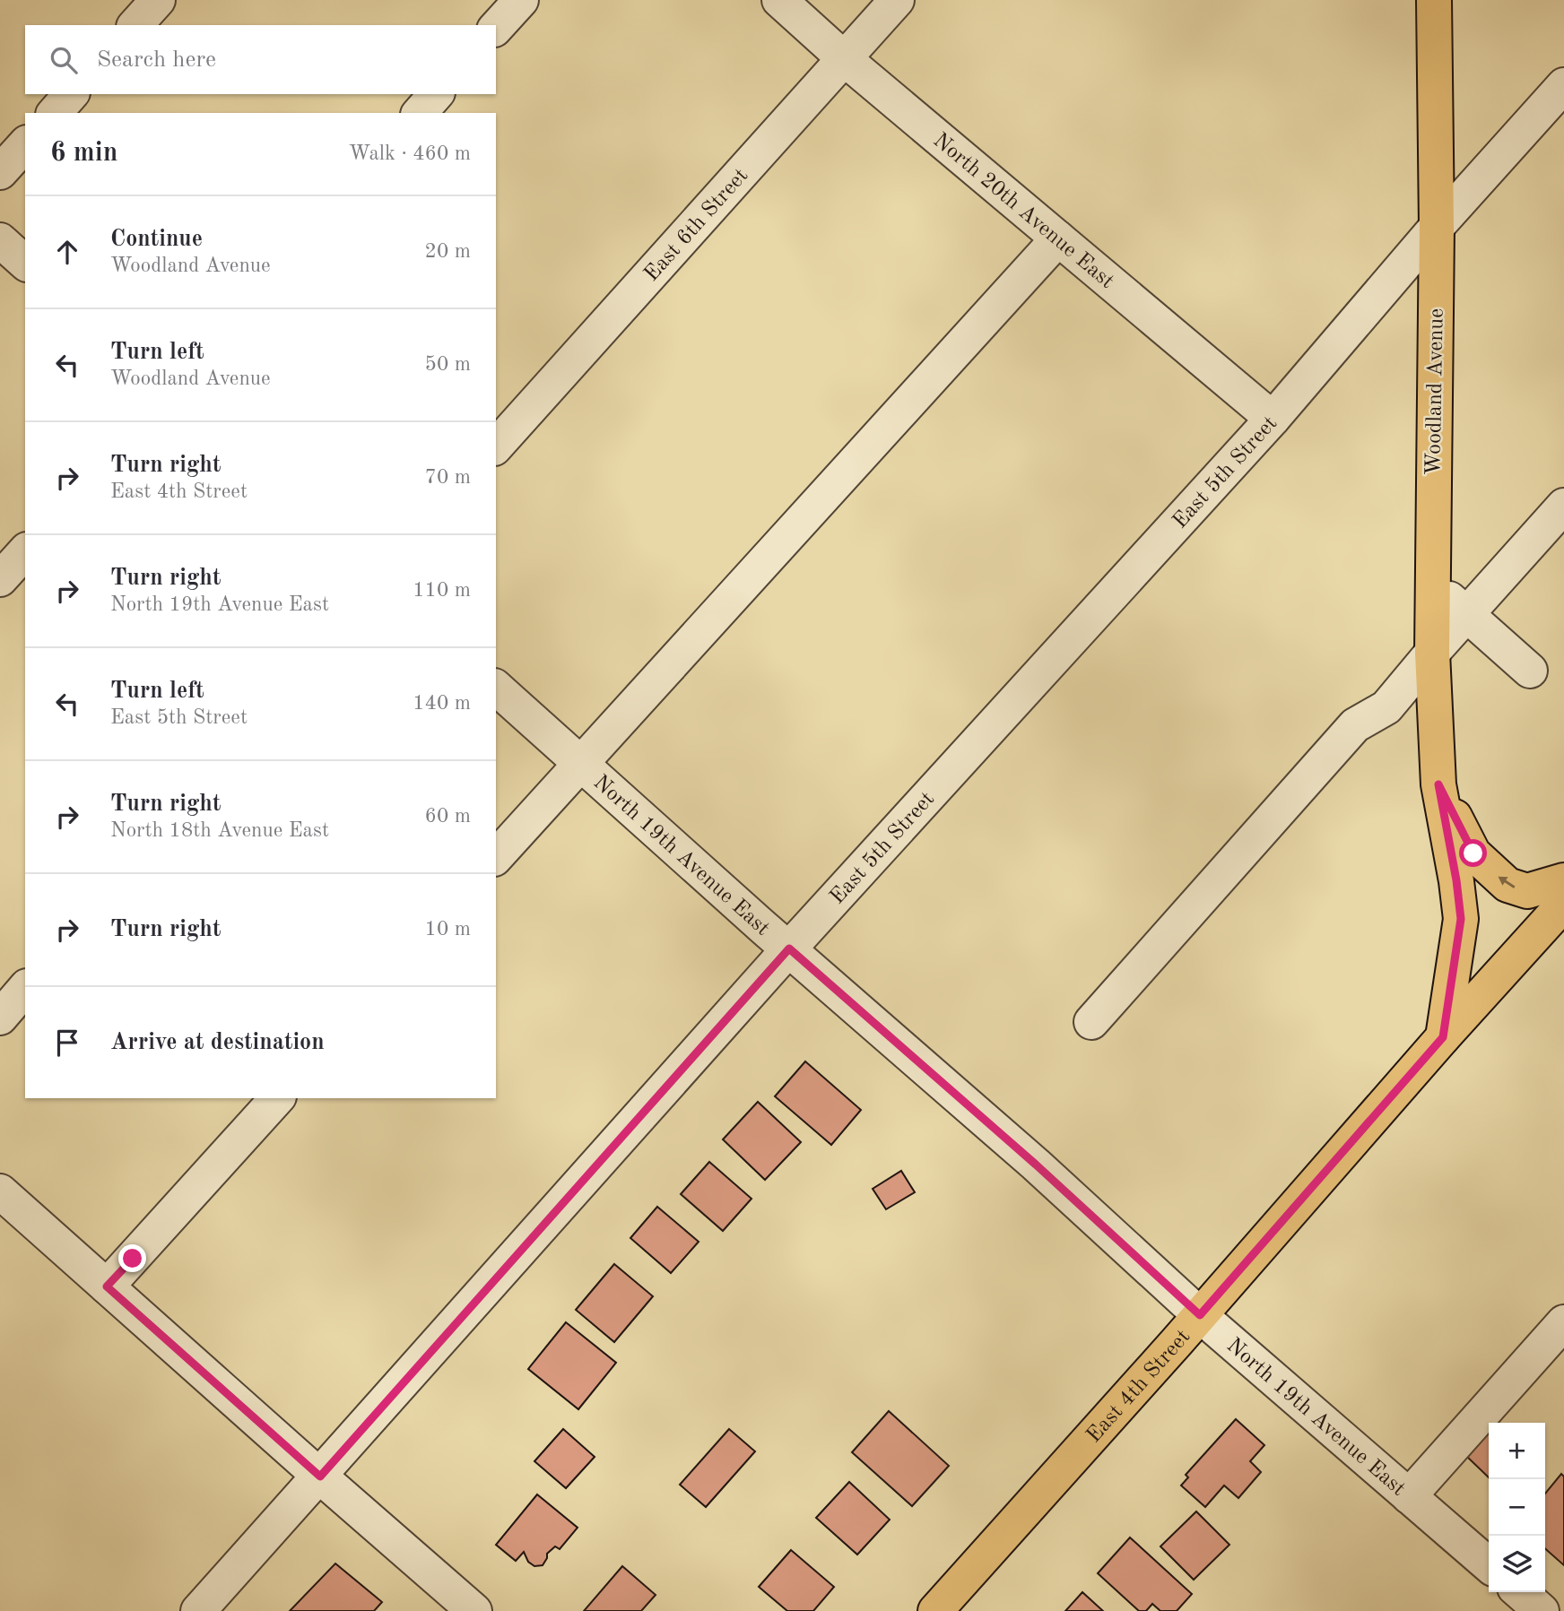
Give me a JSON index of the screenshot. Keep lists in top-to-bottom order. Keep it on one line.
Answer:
{"streets":{"main road":["Woodland Avenue","East 4th Street"],"street":["North 20th Avenue East","East 6th Street","East 5th Street","North 19th Avenue East"]},"crossings":[["North 20th Avenue East","East 6th Street"],["North 20th Avenue East","East 5th Street"],["Woodland Avenue","East 5th Street"],["Woodland Avenue","East 4th Street"],["East 5th Street","North 19th Avenue East"],["North 19th Avenue East","East 4th Street"]],"page":{"search":"Search here","heading":["6 min","Walk · 460 m"],"list":[["Continue","Woodland Avenue","20 m"],["Turn left","Woodland Avenue","50 m"],["Turn right","East 4th Street","70 m"],["Turn right","North 19th Avenue East","110 m"],["Turn left","East 5th Street","140 m"],["Turn right","North 18th Avenue East","60 m"],["Turn right","10 m"],"Arrive at destination"],"map_buttons":["+","−"]}}
